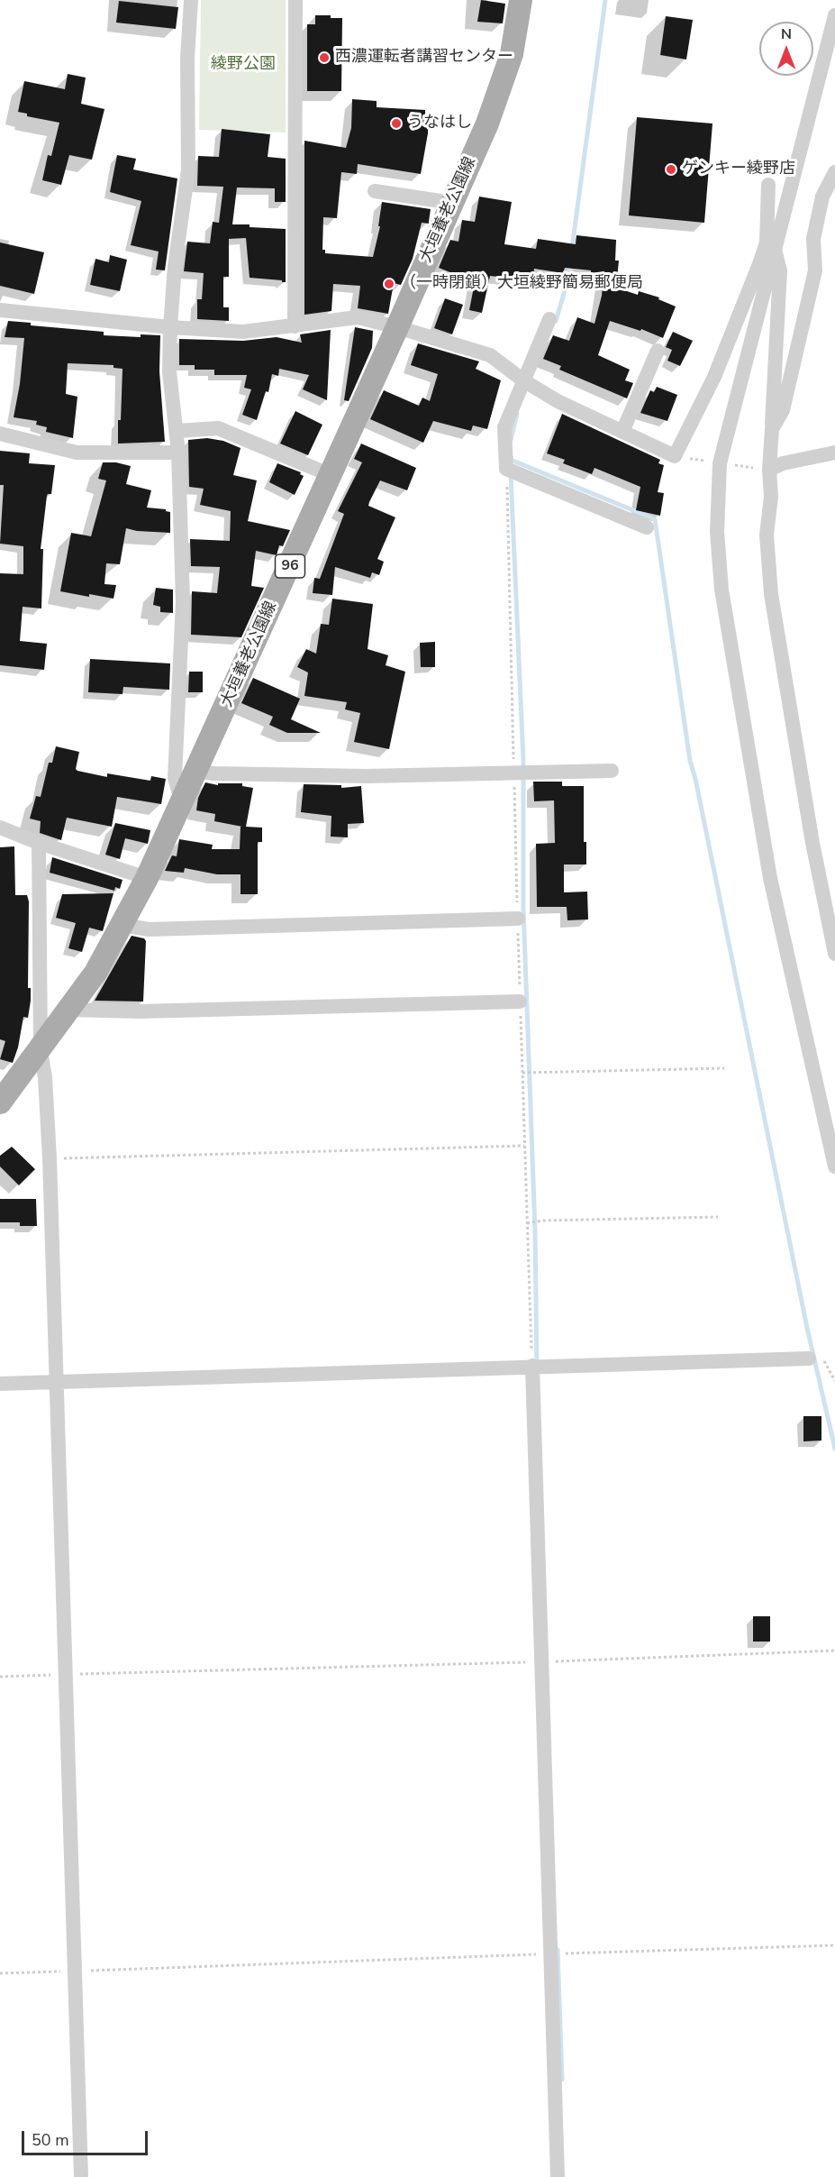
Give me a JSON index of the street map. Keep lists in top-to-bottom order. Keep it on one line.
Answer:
{"streets":{"main road":["大垣養老公園線","96"]},"parks":["綾野公園"],"places":["西濃運転者講習センター","うなはし","ゲンキー綾野店","（一時閉鎖）大垣綾野簡易郵便局"],"scale_bar":"50 m","north":"top"}
